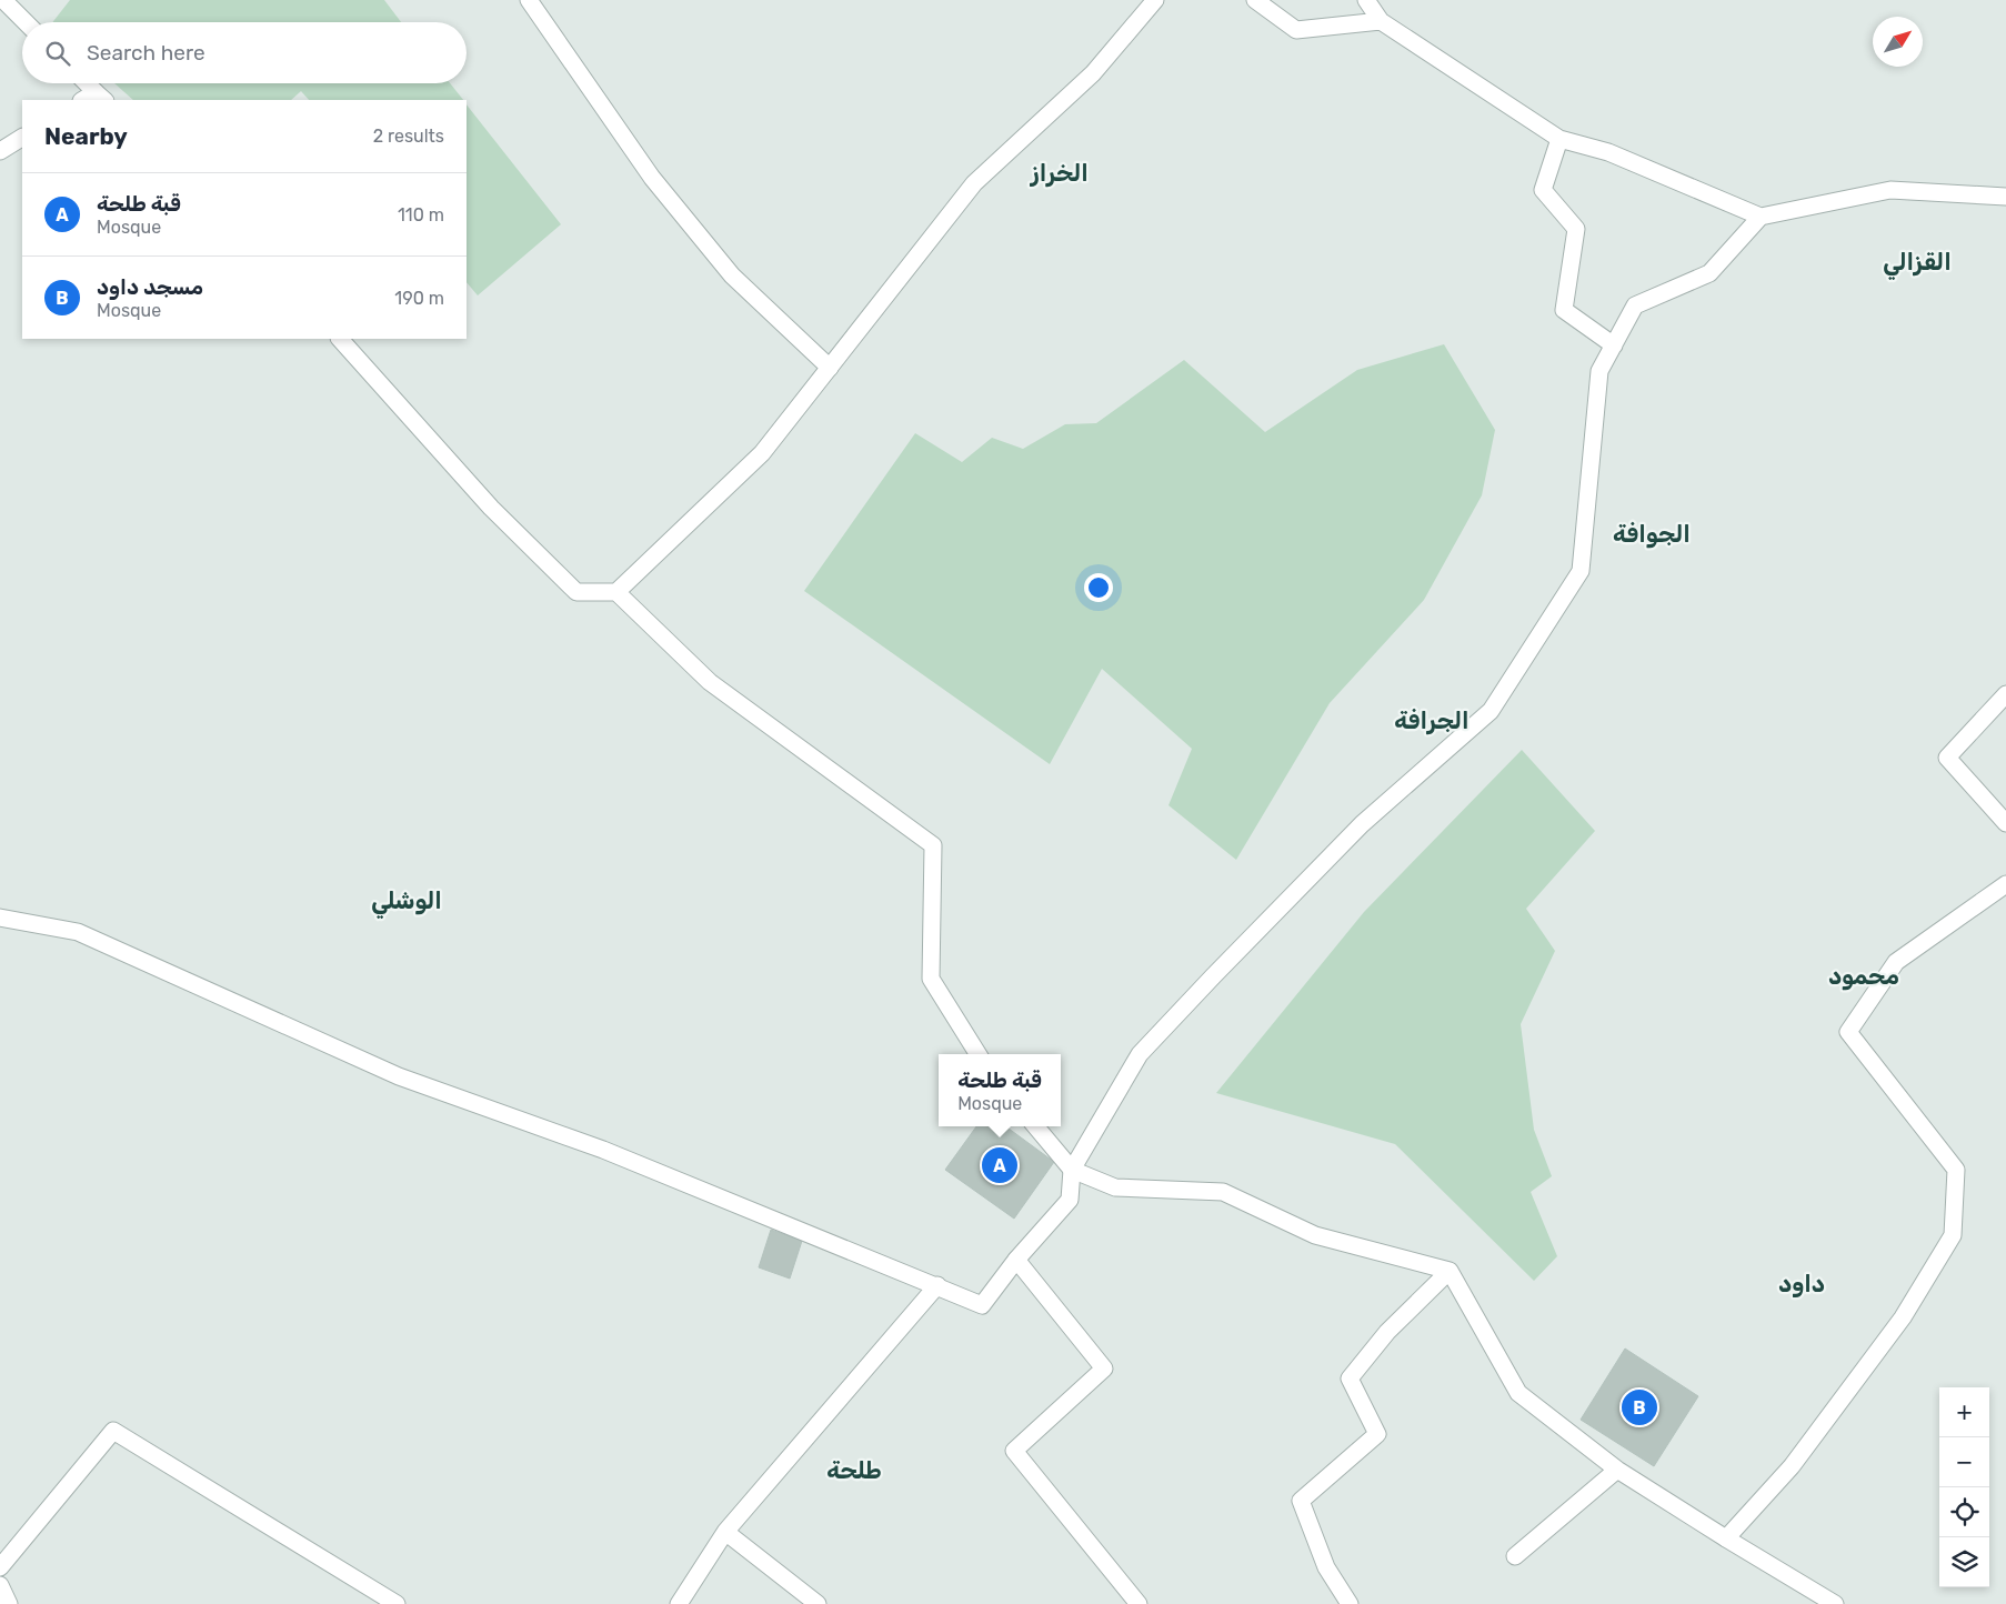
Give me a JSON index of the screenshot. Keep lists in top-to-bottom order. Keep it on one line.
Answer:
{"districts":["الخراز","القزالي","الجوافة","الجرافة","الوشلي","محمود","داود","طلحة"],"north":"top right","page":{"search":"Search here","heading":["Nearby","2 results"],"list":[{"mark":"A","name":"قبة طلحة","note":"Mosque","value":"110 m"},{"mark":"B","name":"مسجد داود","note":"Mosque","value":"190 m"}],"popup":["قبة طلحة","Mosque"],"pins":["A","B"],"map_buttons":["+","−"]}}
